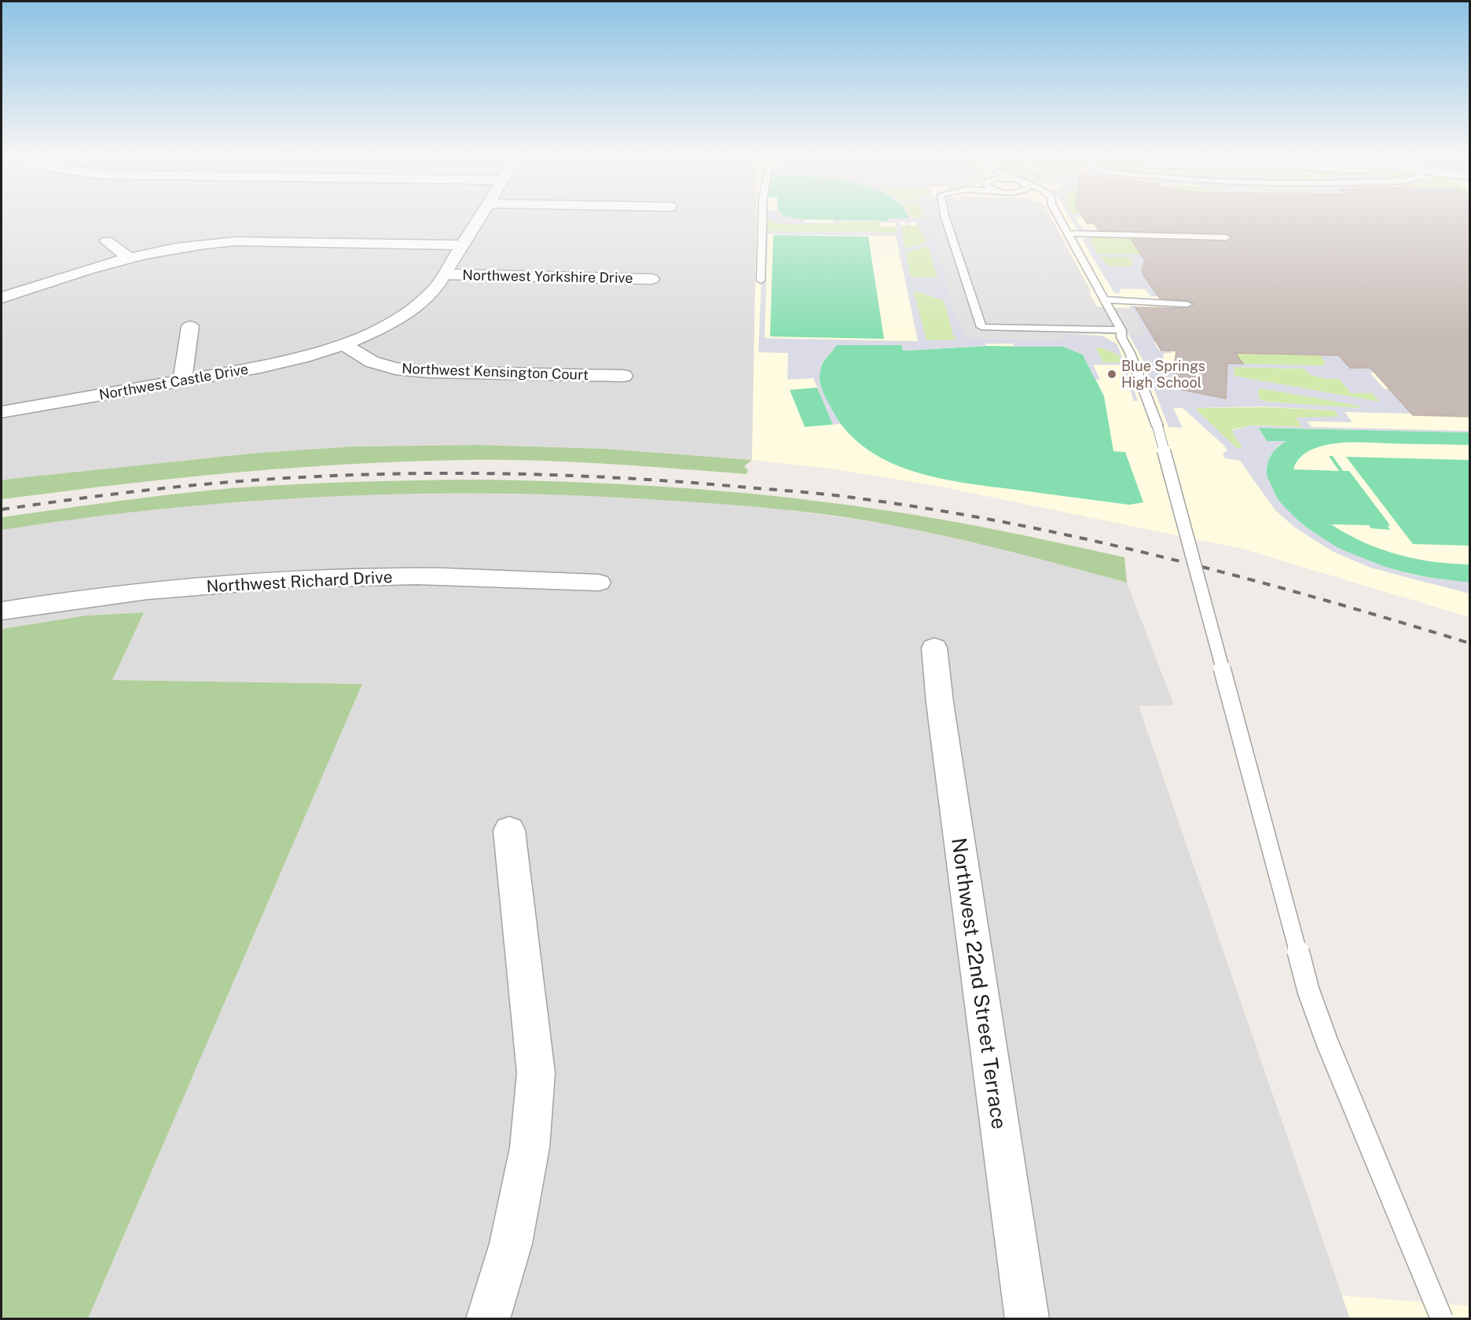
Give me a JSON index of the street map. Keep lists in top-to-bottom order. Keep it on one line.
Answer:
{"streets":{"street":["Northwest Yorkshire Drive","Northwest Kensington Court","Northwest Castle Drive","Northwest Richard Drive","Northwest 22nd Street Terrace"]},"crossings":[["Northwest Yorkshire Drive","Northwest Castle Drive"],["Northwest Kensington Court","Northwest Castle Drive"]],"places":["Blue Springs High School"]}
